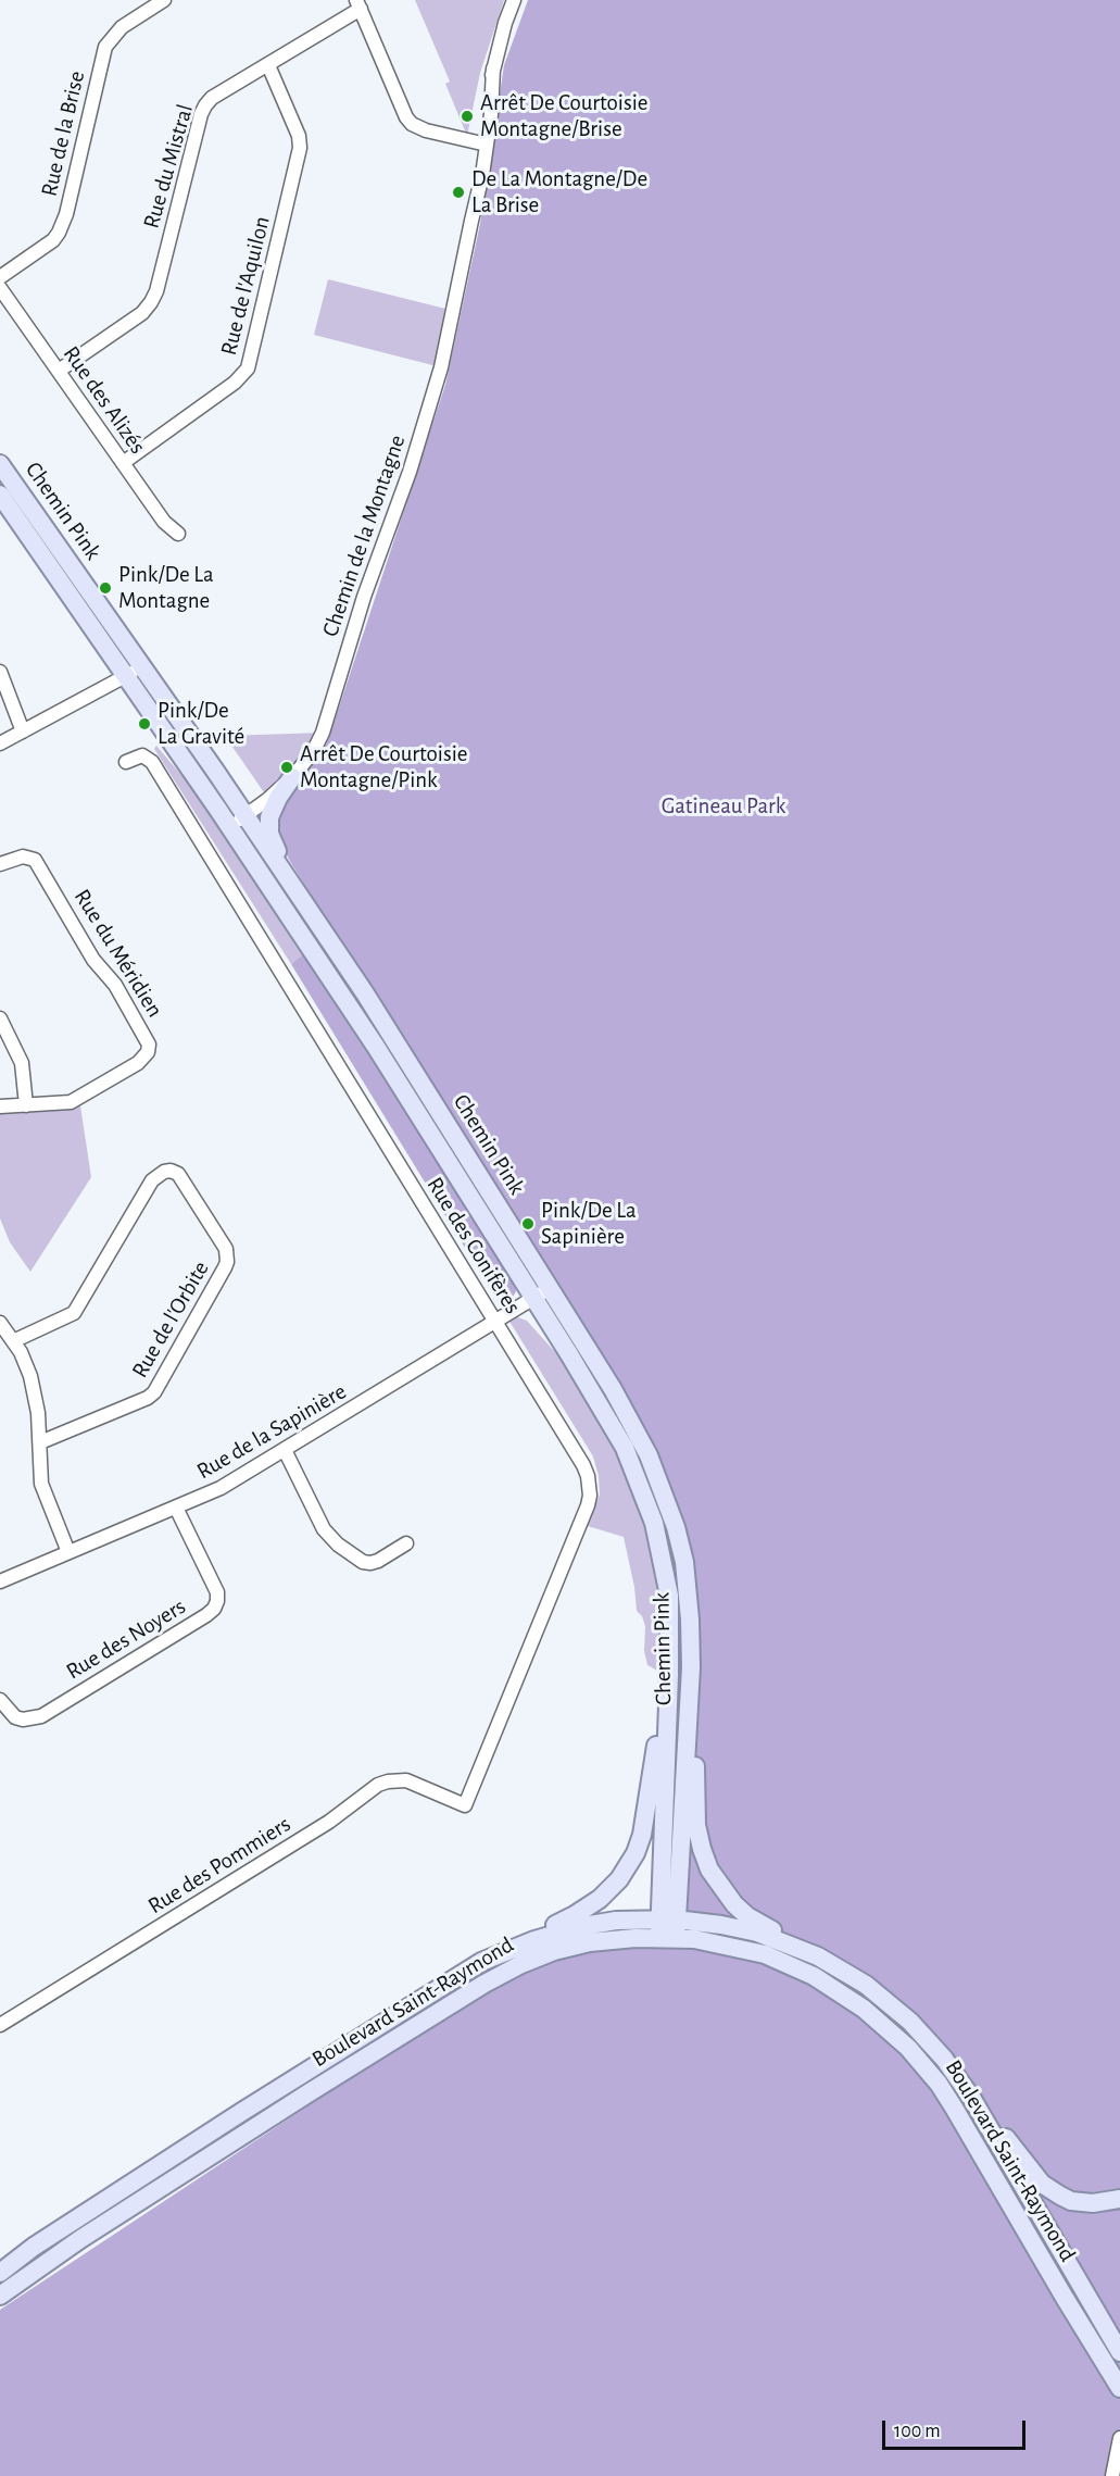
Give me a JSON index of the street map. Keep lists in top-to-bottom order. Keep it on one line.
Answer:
{"streets":{"main road":["Chemin Pink","Boulevard Saint-Raymond"],"street":["Rue de la Brise","Rue du Mistral","Rue de l'Aquilon","Rue des Alizés","Chemin de la Montagne","Rue du Méridien","Rue des Conifères","Rue de l'Orbite","Rue de la Sapinière","Rue des Noyers","Rue des Pommiers"]},"crossings":[["Rue du Mistral","Rue de l'Aquilon"],["Rue du Mistral","Rue des Alizés"],["Rue de l'Aquilon","Rue des Alizés"],["Chemin Pink","Chemin de la Montagne"],["Chemin Pink","Rue de la Sapinière"],["Chemin Pink","Boulevard Saint-Raymond"],["Rue des Conifères","Rue de la Sapinière"],["Rue des Conifères","Rue des Pommiers"],["Rue de la Sapinière","Rue des Noyers"]],"parks":["Gatineau Park"],"places":["Arrêt De Courtoisie Montagne/Brise","De La Montagne/De La Brise","Pink/De La Montagne","Pink/De La Gravité","Arrêt De Courtoisie Montagne/Pink","Pink/De La Sapinière"],"scale_bar":"100 m"}
